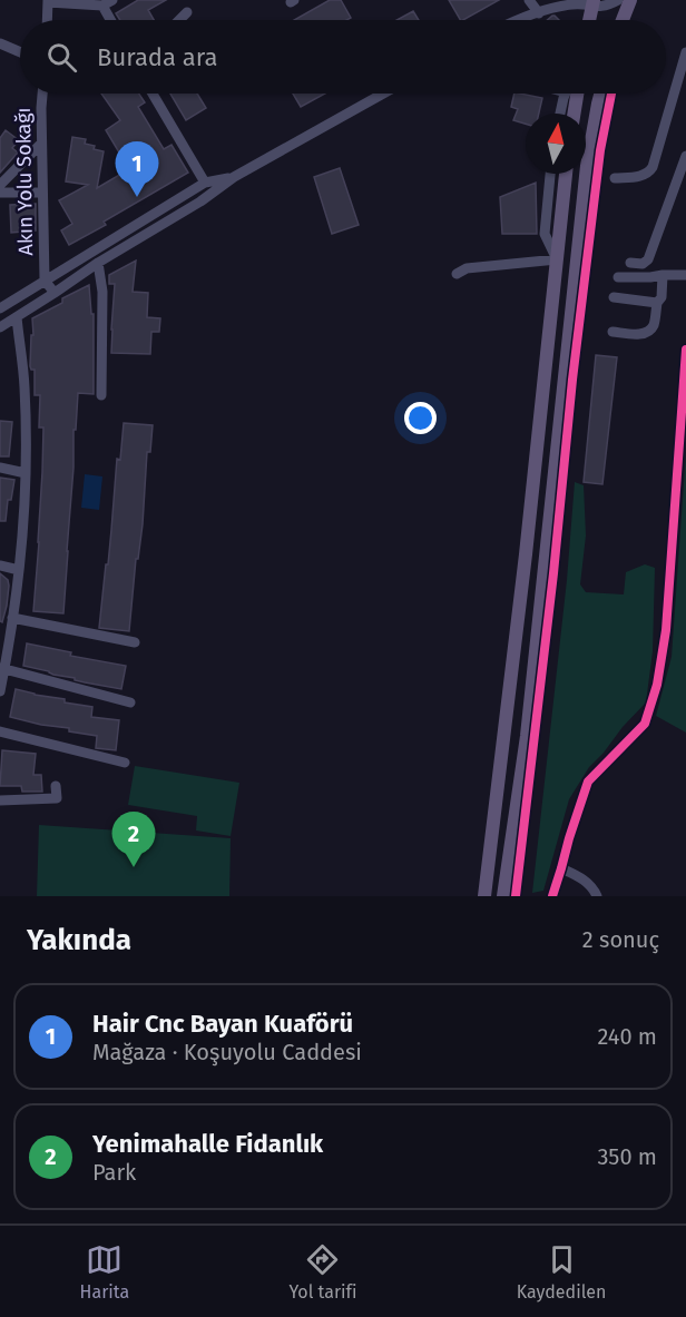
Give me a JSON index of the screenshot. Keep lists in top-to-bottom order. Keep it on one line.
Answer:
{"streets":{"street":["Akın Yolu Sokağı"]},"north":"top","page":{"search":"Burada ara","pins":["1","2"],"heading":["Yakında","2 sonuç"],"list":[{"mark":"1","name":"Hair Cnc Bayan Kuaförü","note":"Mağaza · Koşuyolu Caddesi","value":"240 m"},{"mark":"2","name":"Yenimahalle Fidanlık","note":"Park","value":"350 m"}],"nav":["Harita","Yol tarifi","Kaydedilen"]}}
